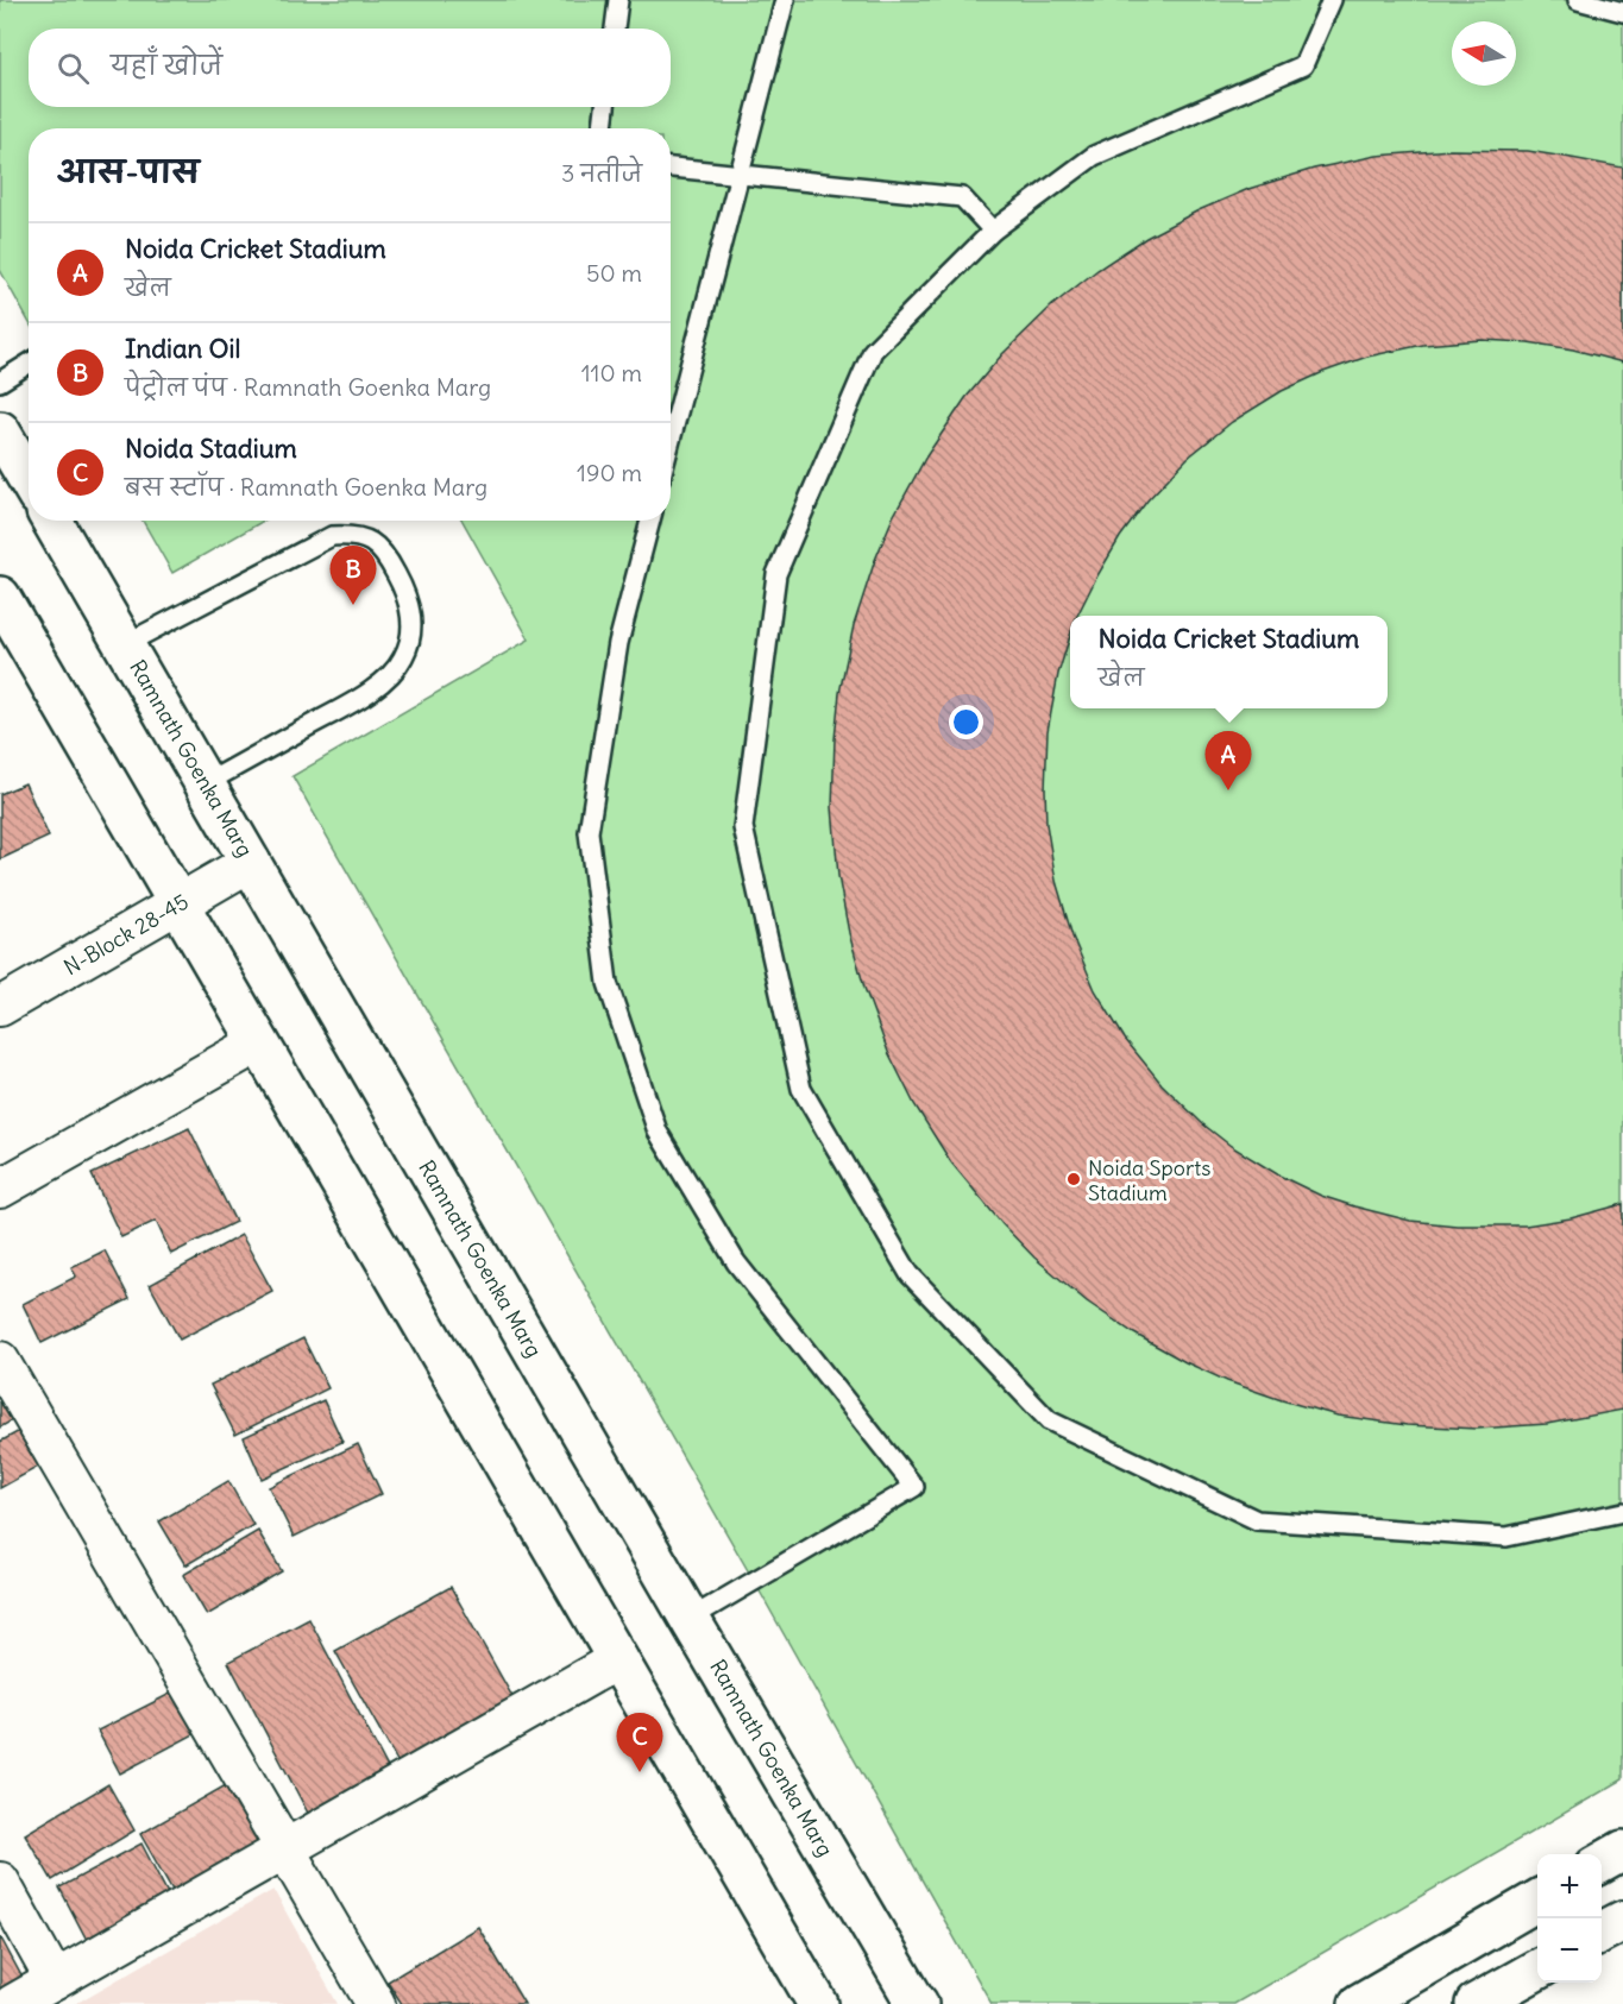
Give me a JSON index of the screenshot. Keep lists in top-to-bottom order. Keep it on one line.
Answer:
{"streets":{"street":["Ramnath Goenka Marg","N-Block 28-45"]},"crossings":[["Ramnath Goenka Marg","N-Block 28-45"]],"places":["Noida Sports Stadium"],"north":"left","page":{"search":"यहाँ खोजें","heading":["आस-पास","3 नतीजे"],"list":[{"mark":"A","name":"Noida Cricket Stadium","note":"खेल","value":"50 m"},{"mark":"B","name":"Indian Oil","note":"पेट्रोल पंप · Ramnath Goenka Marg","value":"110 m"},{"mark":"C","name":"Noida Stadium","note":"बस स्टॉप · Ramnath Goenka Marg","value":"190 m"}],"pins":["B","A","C"],"popup":["Noida Cricket Stadium","खेल"],"map_buttons":["+","−"]}}
